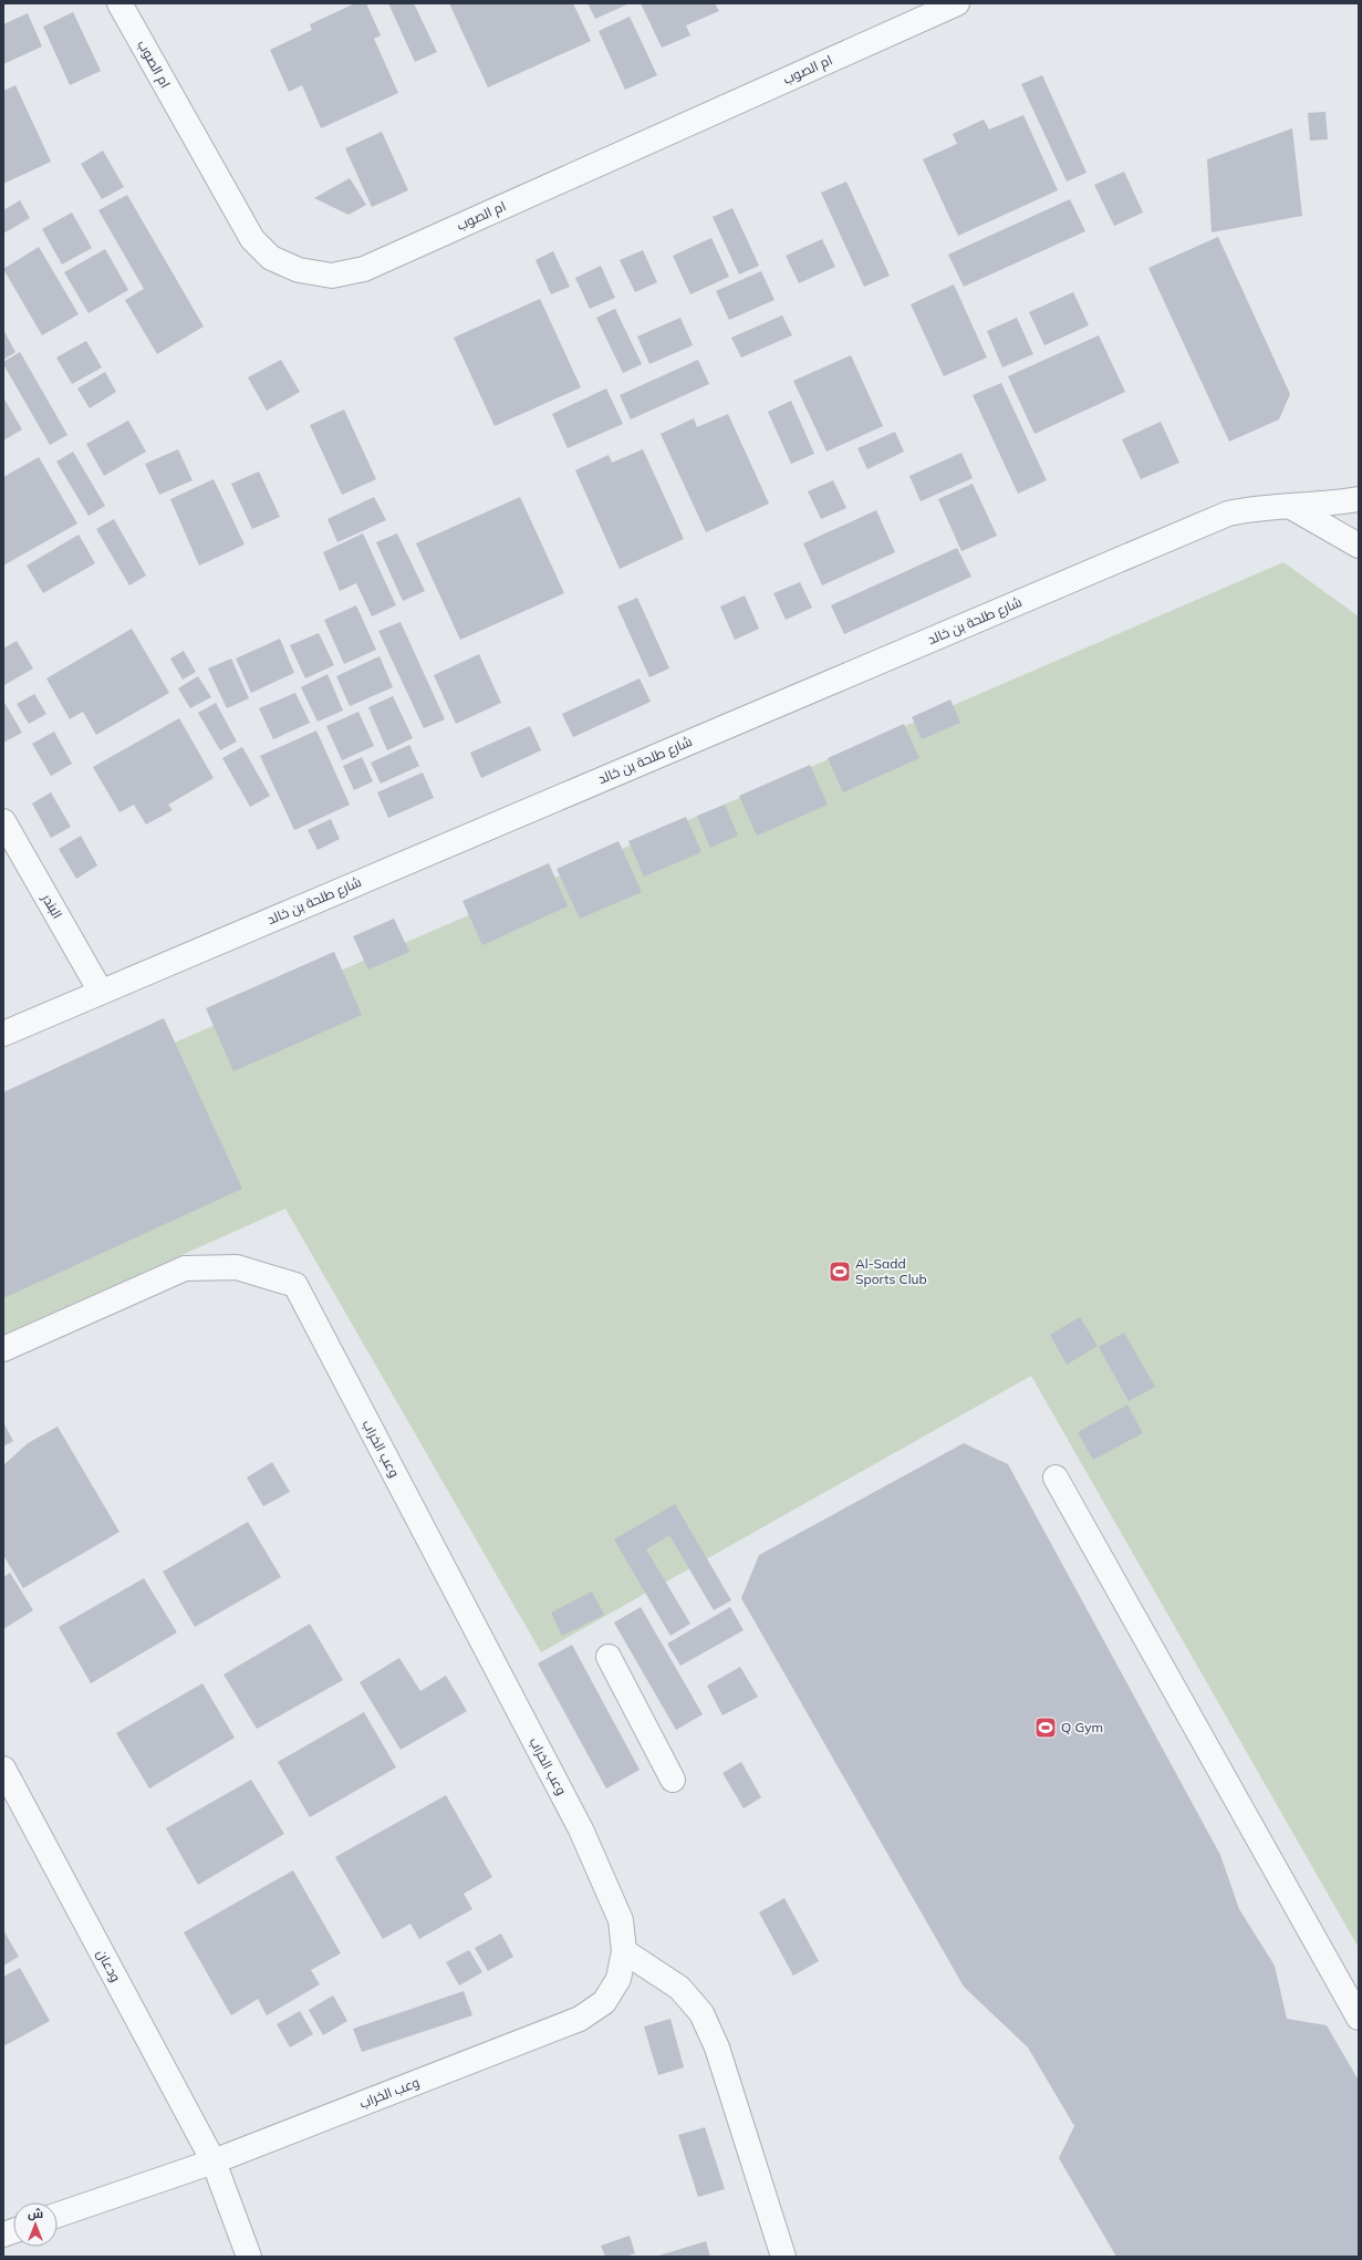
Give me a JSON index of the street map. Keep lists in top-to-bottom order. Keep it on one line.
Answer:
{"streets":{"street":["ام الصوب","شارع طلحة بن خالد","البندر","وعب الخراب","ودعان"]},"crossings":[["شارع طلحة بن خالد","البندر"],["وعب الخراب","ودعان"]],"places":{"sports":["Al-Sadd Sports Club","Q Gym"]},"north":"top"}
